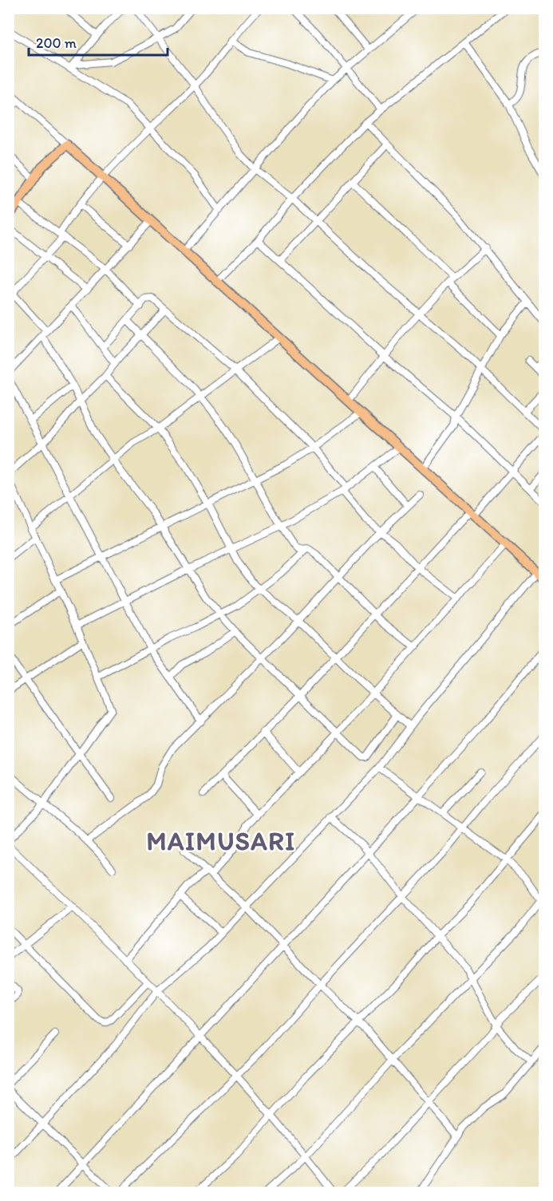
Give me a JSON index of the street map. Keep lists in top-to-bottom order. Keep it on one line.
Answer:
{"districts":["MAIMUSARI"],"scale_bar":"200 m"}
